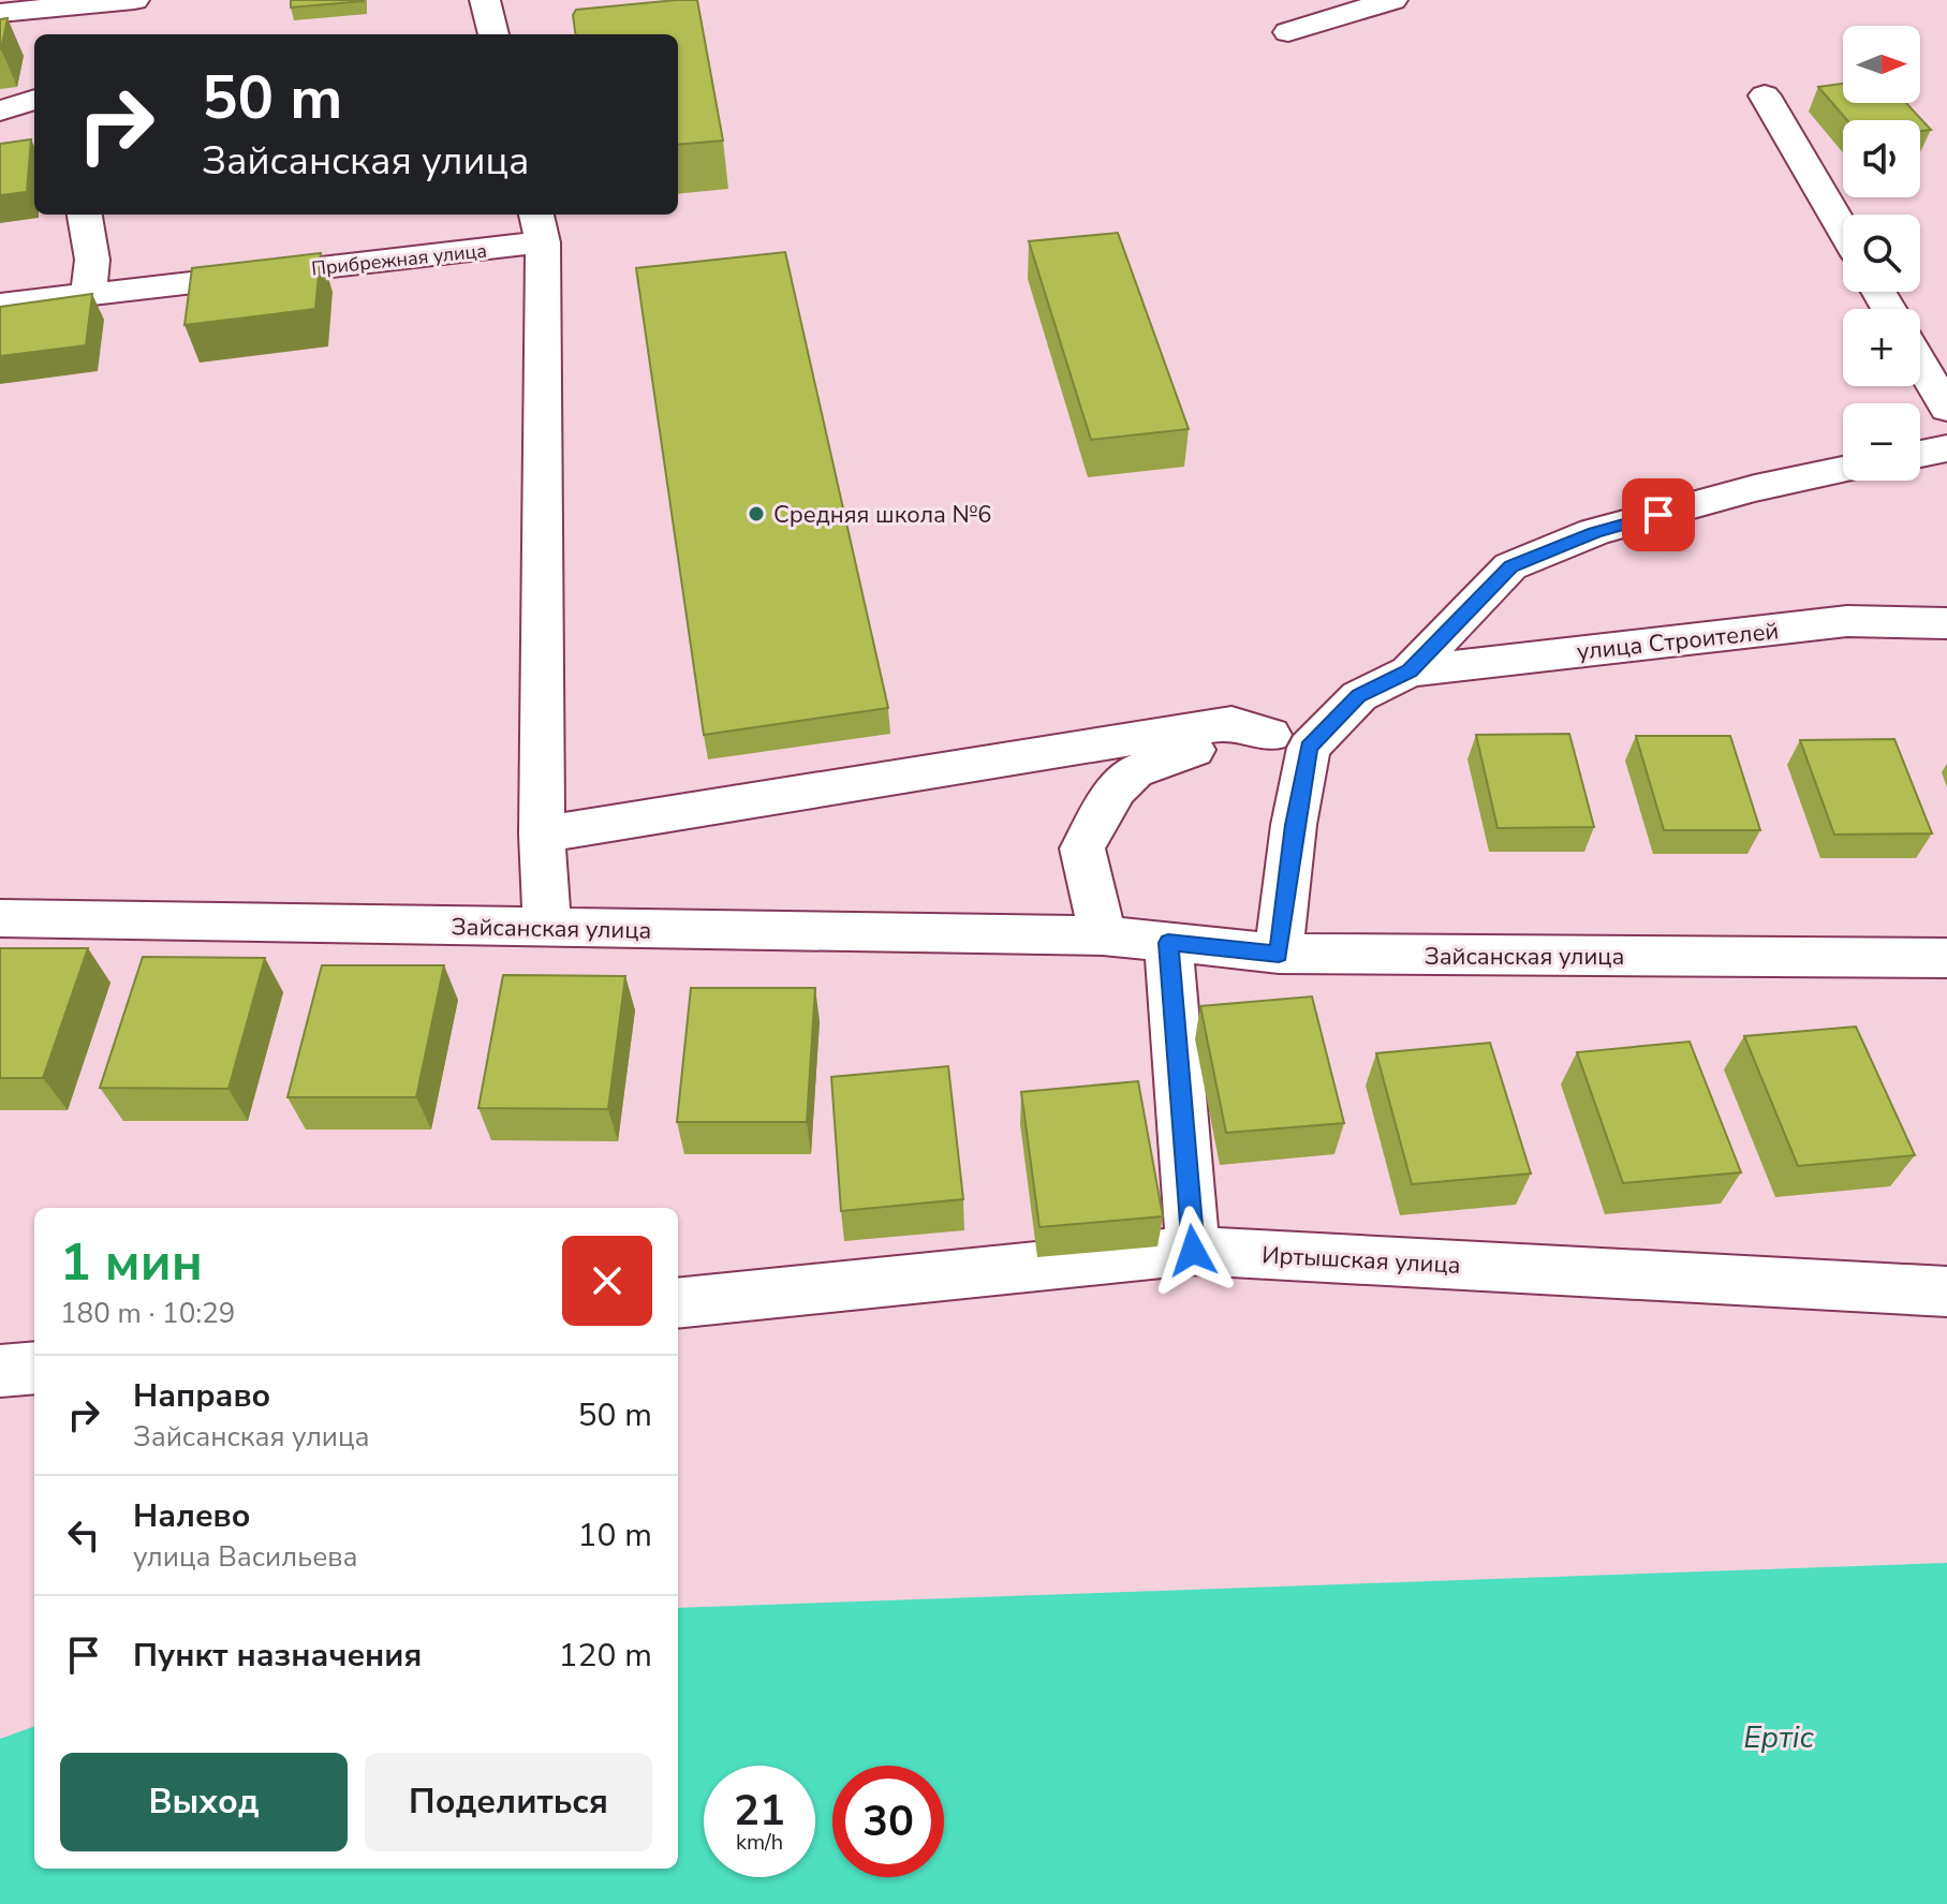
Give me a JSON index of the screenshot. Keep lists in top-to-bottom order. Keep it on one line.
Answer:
{"streets":{"street":["Прибрежная улица","улица Строителей","Зайсанская улица","Иртышская улица"]},"water":["Ертіс"],"places":["Средняя школа №6"],"north":"right","page":{"map_buttons":["+","−"],"turn":["50 m","Зайсанская улица"],"heading":["1 мин","180 m · 10:29"],"list":[{"name":"Направо","note":"Зайсанская улица","value":"50 m"},{"name":"Налево","note":"улица Васильева","value":"10 m"},{"name":"Пункт назначения","value":"120 m"}],"buttons":["Выход","Поделиться"],"speed":"21 km/h","limit":"30"}}
